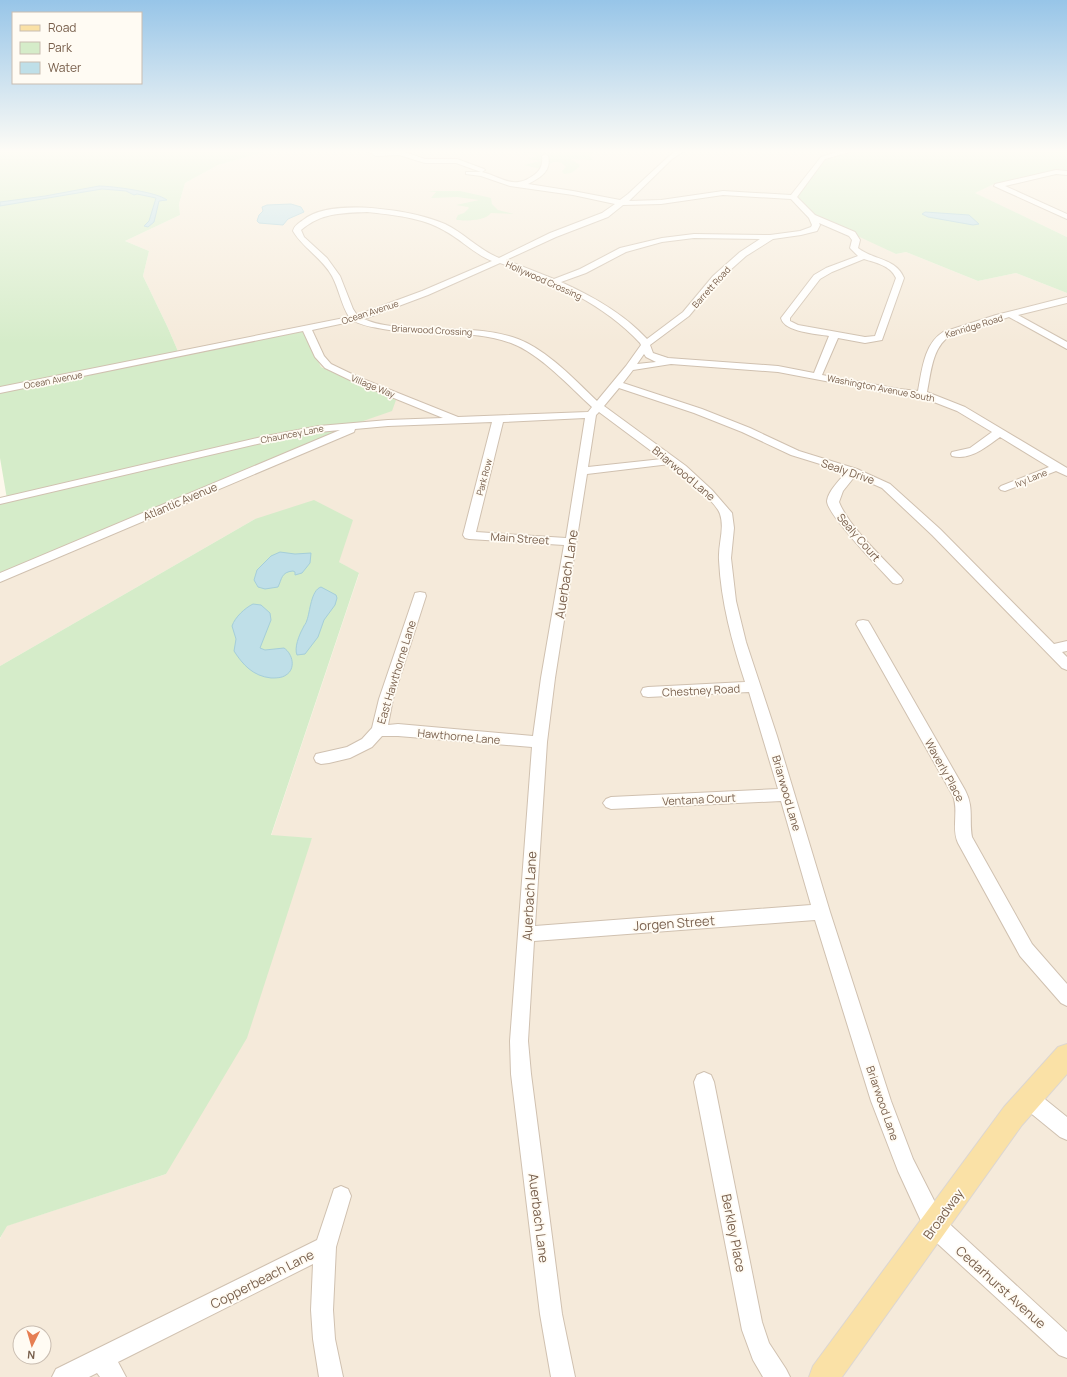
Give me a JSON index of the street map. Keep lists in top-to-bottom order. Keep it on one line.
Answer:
{"streets":{"main road":["Broadway"],"street":["Hollywood Crossing","Barrett Road","Ocean Avenue","Kenridge Road","Briarwood Crossing","Village Way","Washington Avenue South","Chauncey Lane","Sealy Drive","Briarwood Lane","Park Row","Ivy Lane","Atlantic Avenue","Sealy Court","Main Street","Auerbach Lane","East Hawthorne Lane","Chestney Road","Hawthorne Lane","Waverly Place","Ventana Court","Jorgen Street","Berkley Place","Copperbeach Lane","Cedarhurst Avenue"]},"crossings":[["Hollywood Crossing","Barrett Road"],["Hollywood Crossing","Ocean Avenue"],["Hollywood Crossing","Briarwood Crossing"],["Hollywood Crossing","Washington Avenue South"],["Barrett Road","Briarwood Crossing"],["Barrett Road","Washington Avenue South"],["Barrett Road","Chauncey Lane"],["Barrett Road","Sealy Drive"],["Barrett Road","Briarwood Lane"],["Barrett Road","Auerbach Lane"],["Ocean Avenue","Briarwood Crossing"],["Ocean Avenue","Village Way"],["Kenridge Road","Washington Avenue South"],["Briarwood Crossing","Chauncey Lane"],["Briarwood Crossing","Briarwood Lane"],["Briarwood Crossing","Auerbach Lane"],["Village Way","Chauncey Lane"],["Washington Avenue South","Ivy Lane"],["Chauncey Lane","Briarwood Lane"],["Chauncey Lane","Park Row"],["Chauncey Lane","Atlantic Avenue"],["Chauncey Lane","Auerbach Lane"],["Sealy Drive","Sealy Court"],["Briarwood Lane","Auerbach Lane"],["Briarwood Lane","Chestney Road"],["Briarwood Lane","Ventana Court"],["Briarwood Lane","Jorgen Street"],["Briarwood Lane","Broadway"],["Briarwood Lane","Cedarhurst Avenue"],["Park Row","Main Street"],["Main Street","Auerbach Lane"],["Auerbach Lane","Hawthorne Lane"],["Auerbach Lane","Jorgen Street"],["East Hawthorne Lane","Hawthorne Lane"],["Broadway","Cedarhurst Avenue"]],"legend":["Road","Park","Water"],"north":"bottom"}
